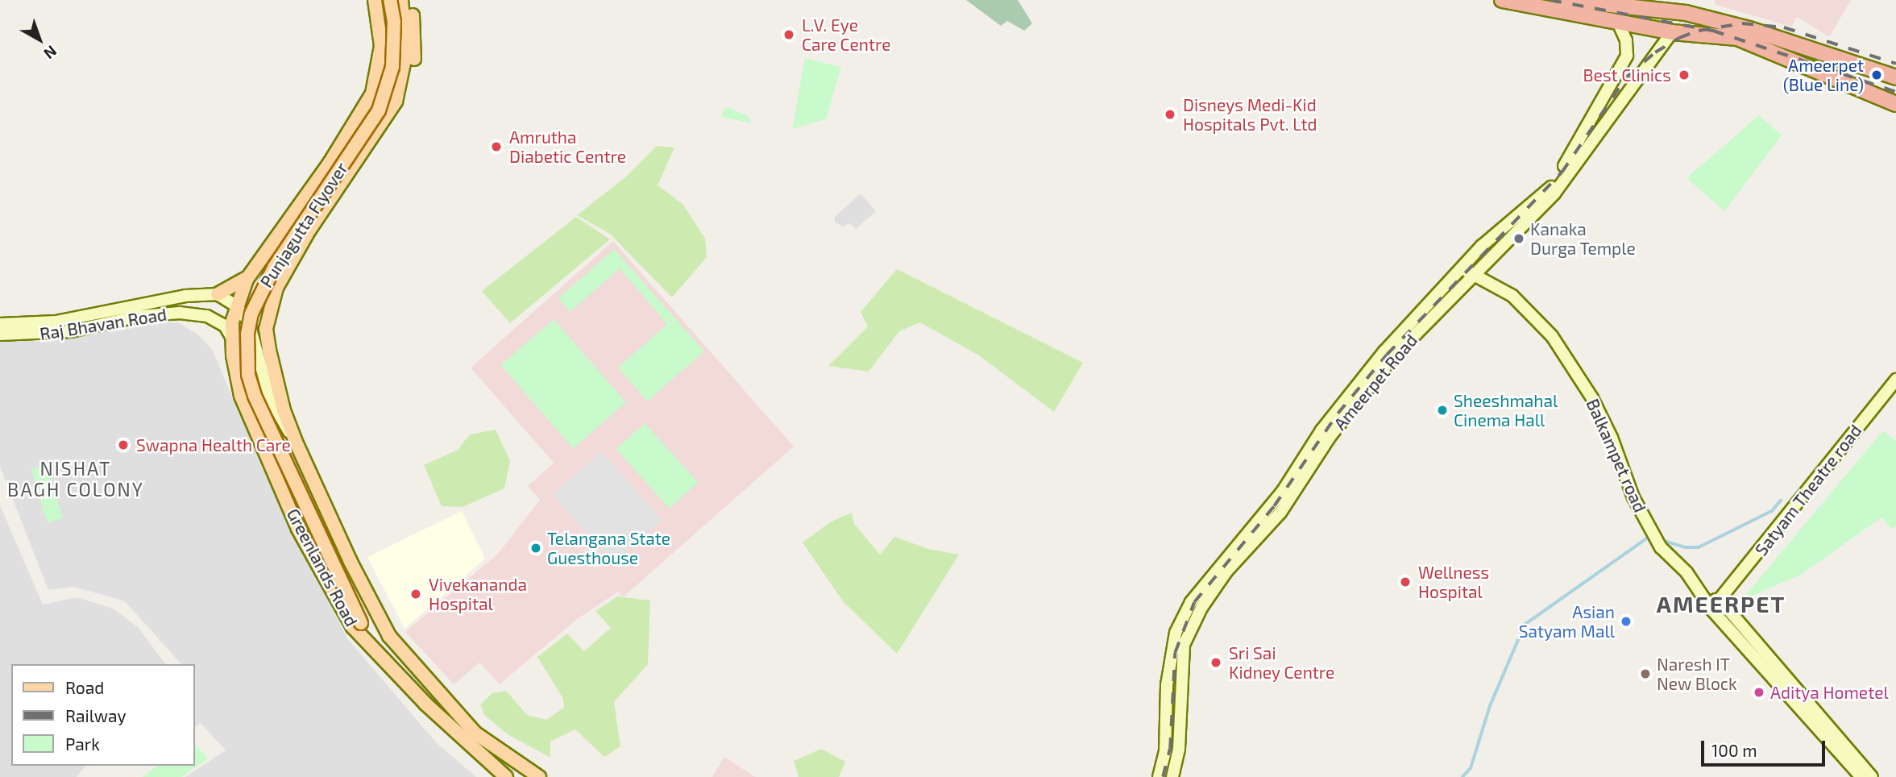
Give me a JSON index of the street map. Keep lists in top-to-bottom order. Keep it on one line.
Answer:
{"streets":{"main road":["Punjagutta Flyover","Raj Bhavan Road","Ameerpet Road","Balkampet road","Satyam Theatre road","Greenlands Road"]},"crossings":[["Punjagutta Flyover","Greenlands Road"],["Raj Bhavan Road","Greenlands Road"],["Ameerpet Road","Balkampet road"],["Balkampet road","Satyam Theatre road"]],"districts":["NISHAT BAGH COLONY","AMEERPET"],"places":["L.V. Eye Care Centre","Best Clinics","Ameerpet (Blue Line)","Disneys Medi-Kid Hospitals Pvt. Ltd","Amrutha Diabetic Centre","Kanaka Durga Temple","Sheeshmahal Cinema Hall","Swapna Health Care","Telangana State Guesthouse","Wellness Hospital","Vivekananda Hospital","Asian Satyam Mall","Sri Sai Kidney Centre","Naresh IT New Block","Aditya Hometel"],"legend":["Road","Railway","Park"],"scale_bar":"100 m","north":"bottom right"}
